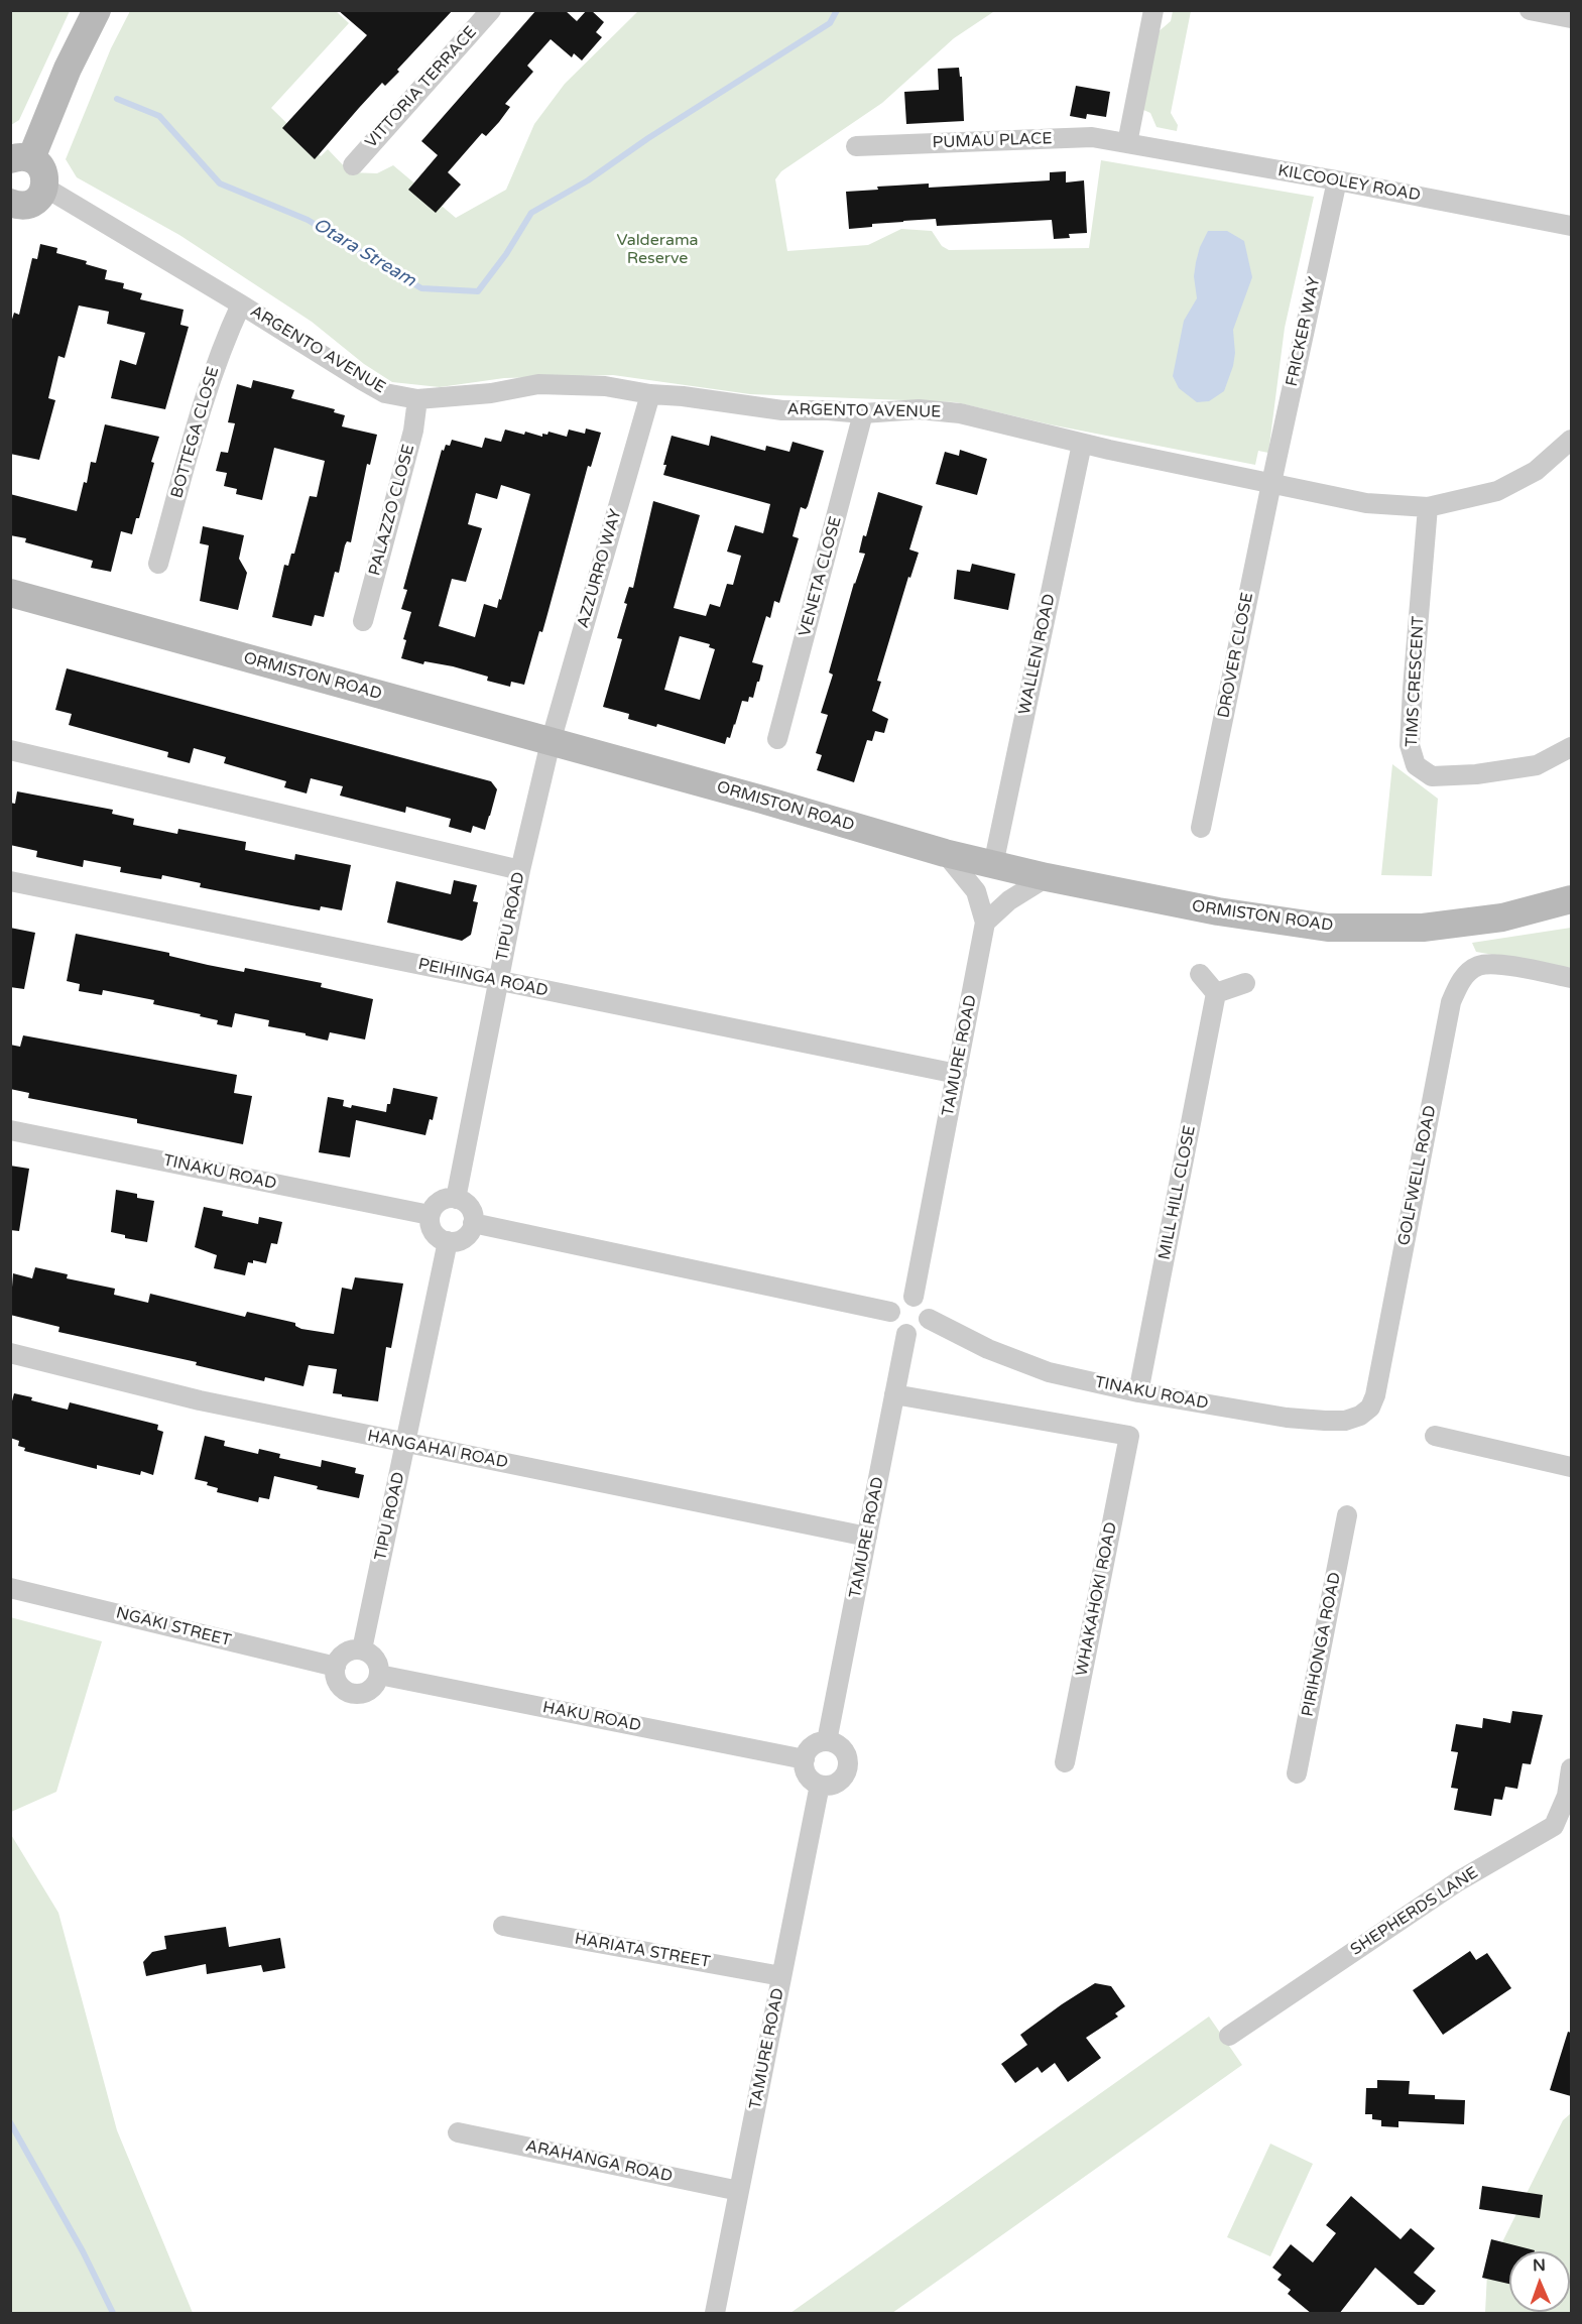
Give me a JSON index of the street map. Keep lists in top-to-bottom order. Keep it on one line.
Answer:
{"streets":{"main road":["ORMISTON ROAD"],"street":["VITTORIA TERRACE","PUMAU PLACE","KILCOOLEY ROAD","FRICKER WAY","ARGENTO AVENUE","BOTTEGA CLOSE","PALAZZO CLOSE","AZZURRO WAY","VENETA CLOSE","WALLEN ROAD","DROVER CLOSE","TIMS CRESCENT","TIPU ROAD","PEIHINGA ROAD","TAMURE ROAD","TINAKU ROAD","GOLFWELL ROAD","MILL HILL CLOSE","HANGAHAI ROAD","WHAKAHOKI ROAD","NGAKI STREET","PIRIHONGA ROAD","HAKU ROAD","SHEPHERDS LANE","HARIATA STREET","ARAHANGA ROAD"]},"crossings":[["PUMAU PLACE","KILCOOLEY ROAD"],["KILCOOLEY ROAD","FRICKER WAY"],["FRICKER WAY","ARGENTO AVENUE"],["FRICKER WAY","DROVER CLOSE"],["ARGENTO AVENUE","BOTTEGA CLOSE"],["ARGENTO AVENUE","PALAZZO CLOSE"],["ARGENTO AVENUE","AZZURRO WAY"],["ARGENTO AVENUE","VENETA CLOSE"],["ARGENTO AVENUE","WALLEN ROAD"],["ARGENTO AVENUE","DROVER CLOSE"],["ARGENTO AVENUE","TIMS CRESCENT"],["AZZURRO WAY","ORMISTON ROAD"],["AZZURRO WAY","TIPU ROAD"],["WALLEN ROAD","ORMISTON ROAD"],["ORMISTON ROAD","TIPU ROAD"],["ORMISTON ROAD","TAMURE ROAD"],["TIPU ROAD","PEIHINGA ROAD"],["TIPU ROAD","TINAKU ROAD"],["TIPU ROAD","HANGAHAI ROAD"],["TIPU ROAD","NGAKI STREET"],["TIPU ROAD","HAKU ROAD"],["PEIHINGA ROAD","TAMURE ROAD"],["TAMURE ROAD","TINAKU ROAD"],["TAMURE ROAD","HANGAHAI ROAD"],["TAMURE ROAD","WHAKAHOKI ROAD"],["TAMURE ROAD","HAKU ROAD"],["TAMURE ROAD","HARIATA STREET"],["TAMURE ROAD","ARAHANGA ROAD"],["TINAKU ROAD","GOLFWELL ROAD"],["TINAKU ROAD","MILL HILL CLOSE"],["NGAKI STREET","HAKU ROAD"]],"water":["Otara Stream"],"parks":["Valderama Reserve"],"north":"top"}
